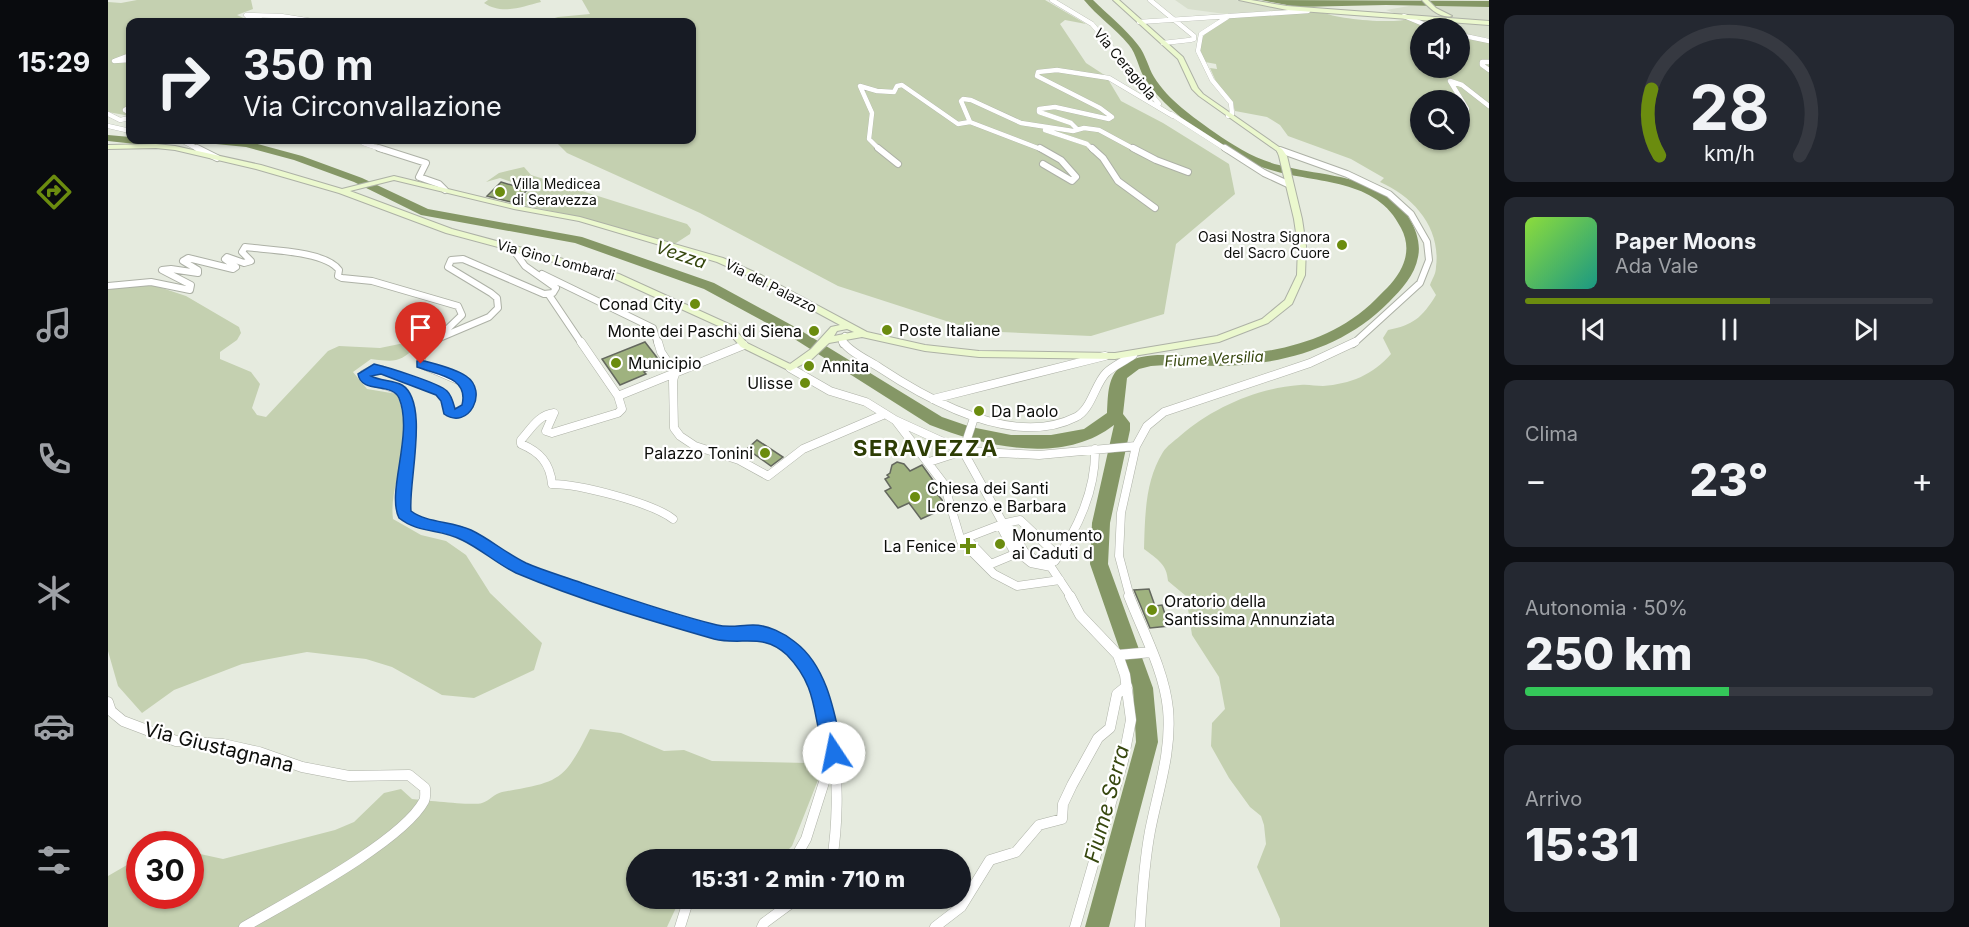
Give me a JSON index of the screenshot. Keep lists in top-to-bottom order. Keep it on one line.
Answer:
{"streets":{"main road":["Via Gino Lombardi","Via del Palazzo"],"street":["Via Ceragiola","Via Giustagnana"]},"crossings":[["Via Gino Lombardi","Via del Palazzo"]],"districts":["SERAVEZZA"],"water":["Vezza","Fiume Versilia","Fiume Serra"],"places":{"other":["Villa Medicea di Seravezza","Oasi Nostra Signora del Sacro Cuore","Conad City","Poste Italiane","Monte dei Paschi di Siena","Municipio","Annita","Ulisse","Da Paolo","Palazzo Tonini","Chiesa dei Santi Lorenzo e Barbara","Monumento ai Caduti d","Oratorio della Santissima Annunziata"],"health":["La Fenice"]},"page":{"tabs":"15:29","turn":["350 m","Via Circonvallazione"],"song":["Paper Moons","Ada Vale"],"tile":["Clima",["Autonomia · 50%","250 km"],["Arrivo","15:31"]],"heat":["−","23°","+"],"limit":"30","trip":"15:31 · 2 min · 710 m","gauge":["28","km/h"]}}
